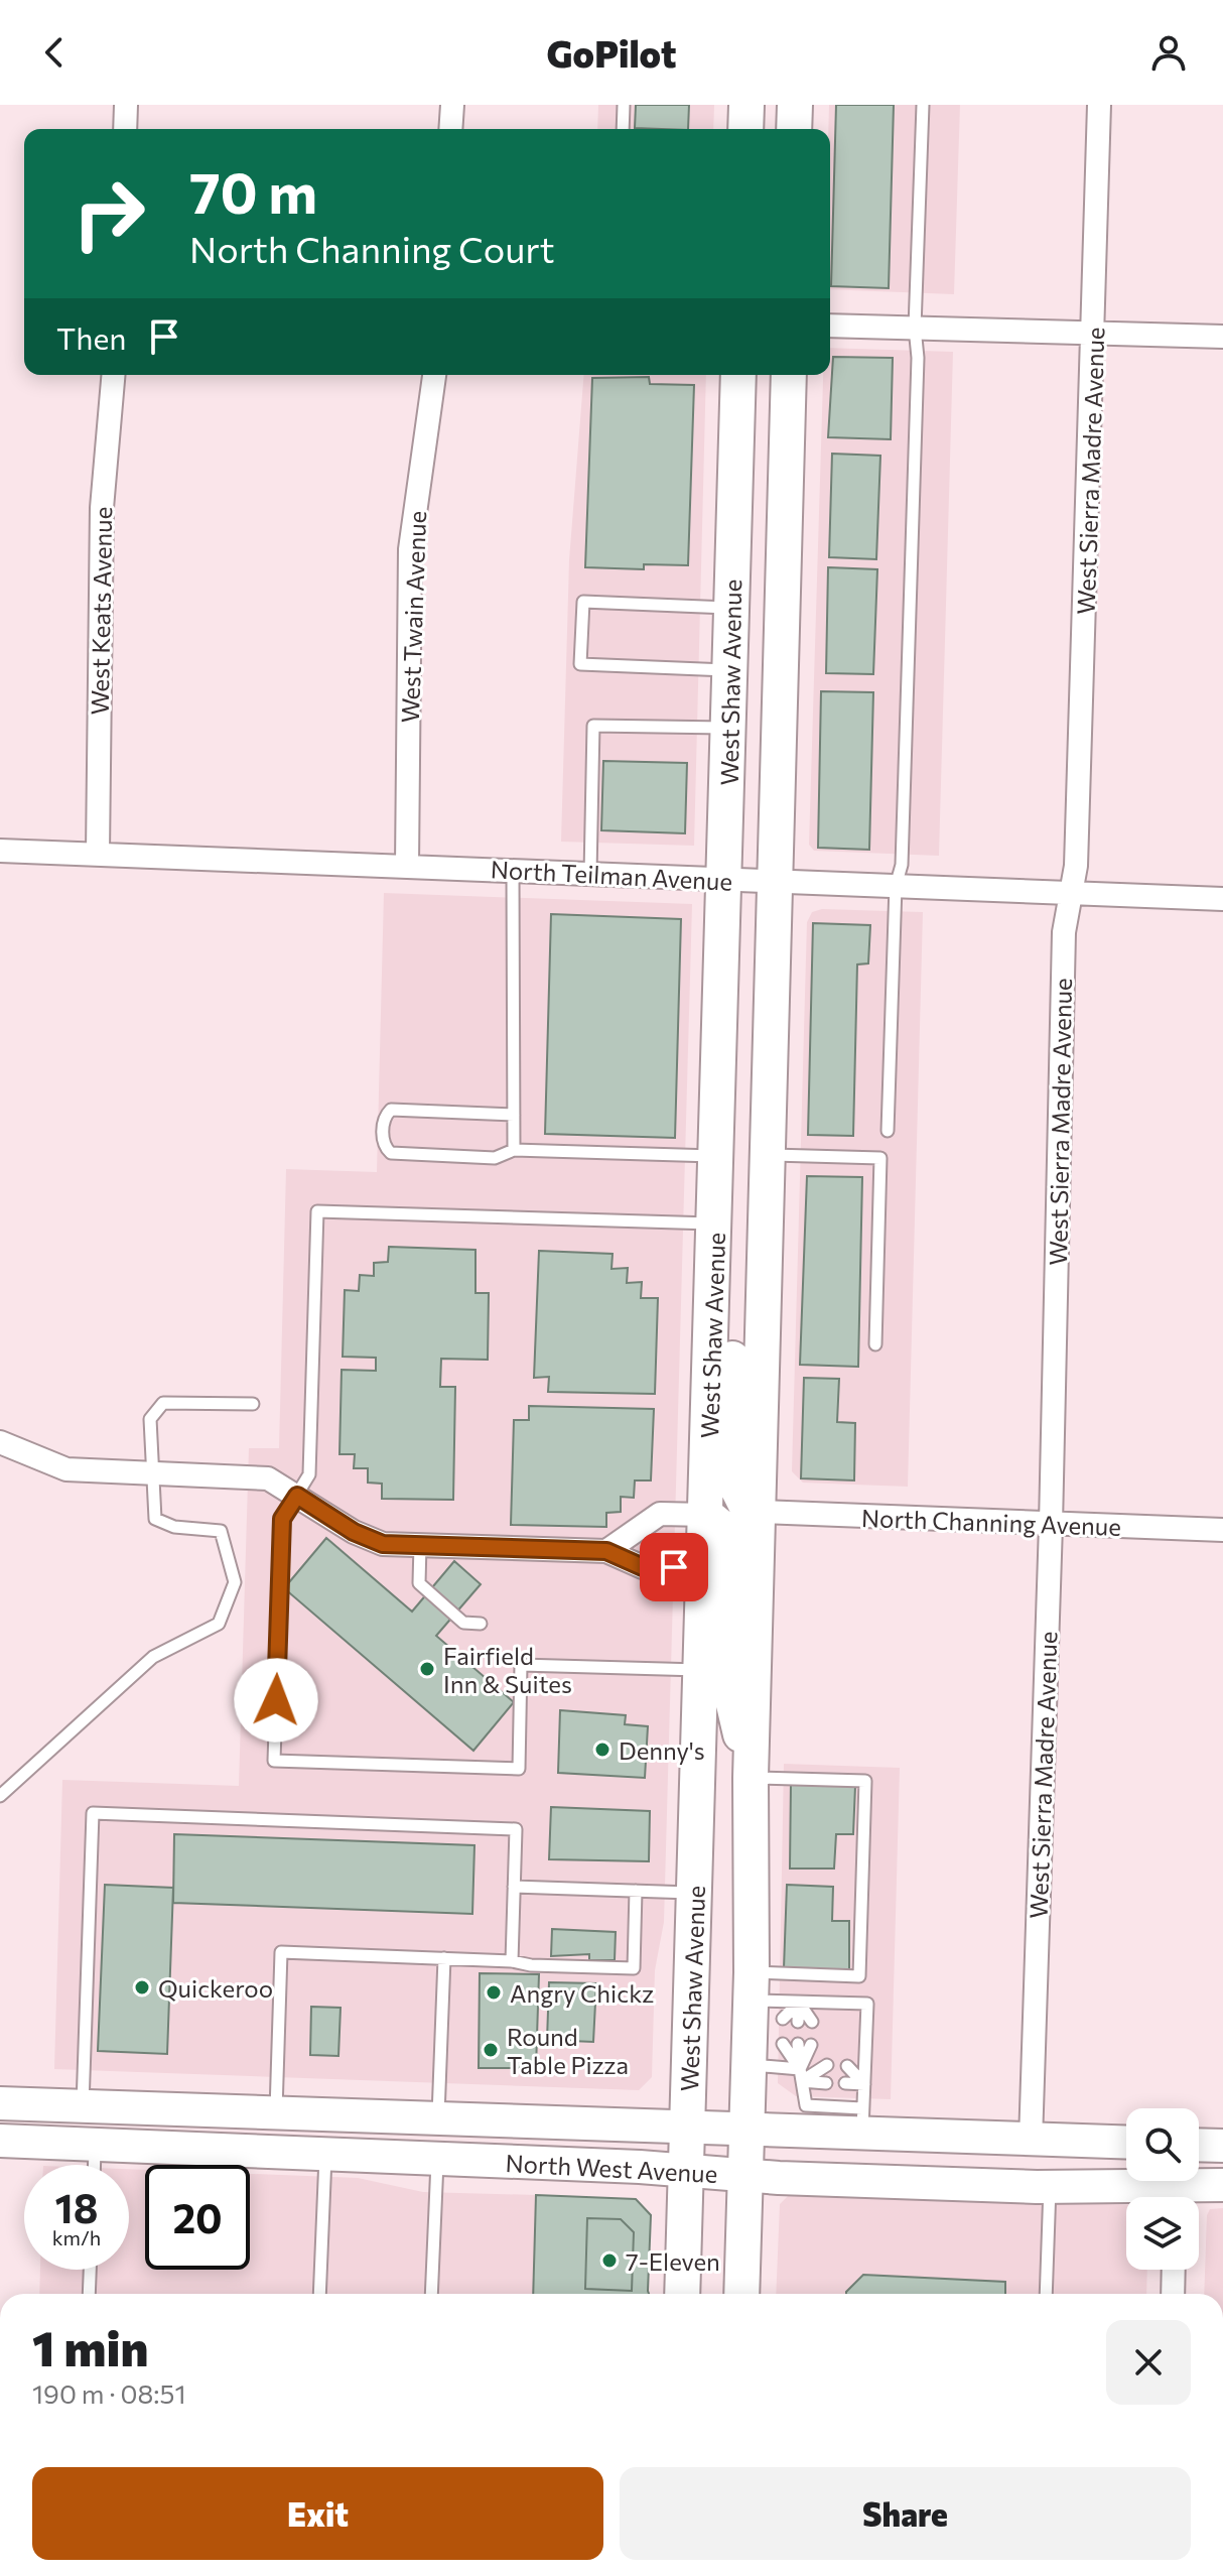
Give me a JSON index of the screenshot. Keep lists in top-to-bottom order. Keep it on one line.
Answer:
{"streets":{"main road":["West Shaw Avenue","North West Avenue"],"street":["West Sierra Madre Avenue","West Keats Avenue","West Twain Avenue","North Teilman Avenue","North Channing Avenue"]},"crossings":[["West Sierra Madre Avenue","North Teilman Avenue"],["West Sierra Madre Avenue","North Channing Avenue"],["West Sierra Madre Avenue","North West Avenue"],["West Keats Avenue","North Teilman Avenue"],["West Twain Avenue","North Teilman Avenue"],["West Shaw Avenue","North Teilman Avenue"],["West Shaw Avenue","North Channing Avenue"],["West Shaw Avenue","North West Avenue"]],"places":["Fairfield Inn & Suites","Denny's","Quickeroo","Angry Chickz","Round Table Pizza","7-Eleven"],"page":{"header":"GoPilot","turn":["70 m","North Channing Court"],"then":"Then","speed":"18 km/h","limit":"20","heading":["1 min","190 m · 08:51"],"buttons":["Exit","Share"]}}
